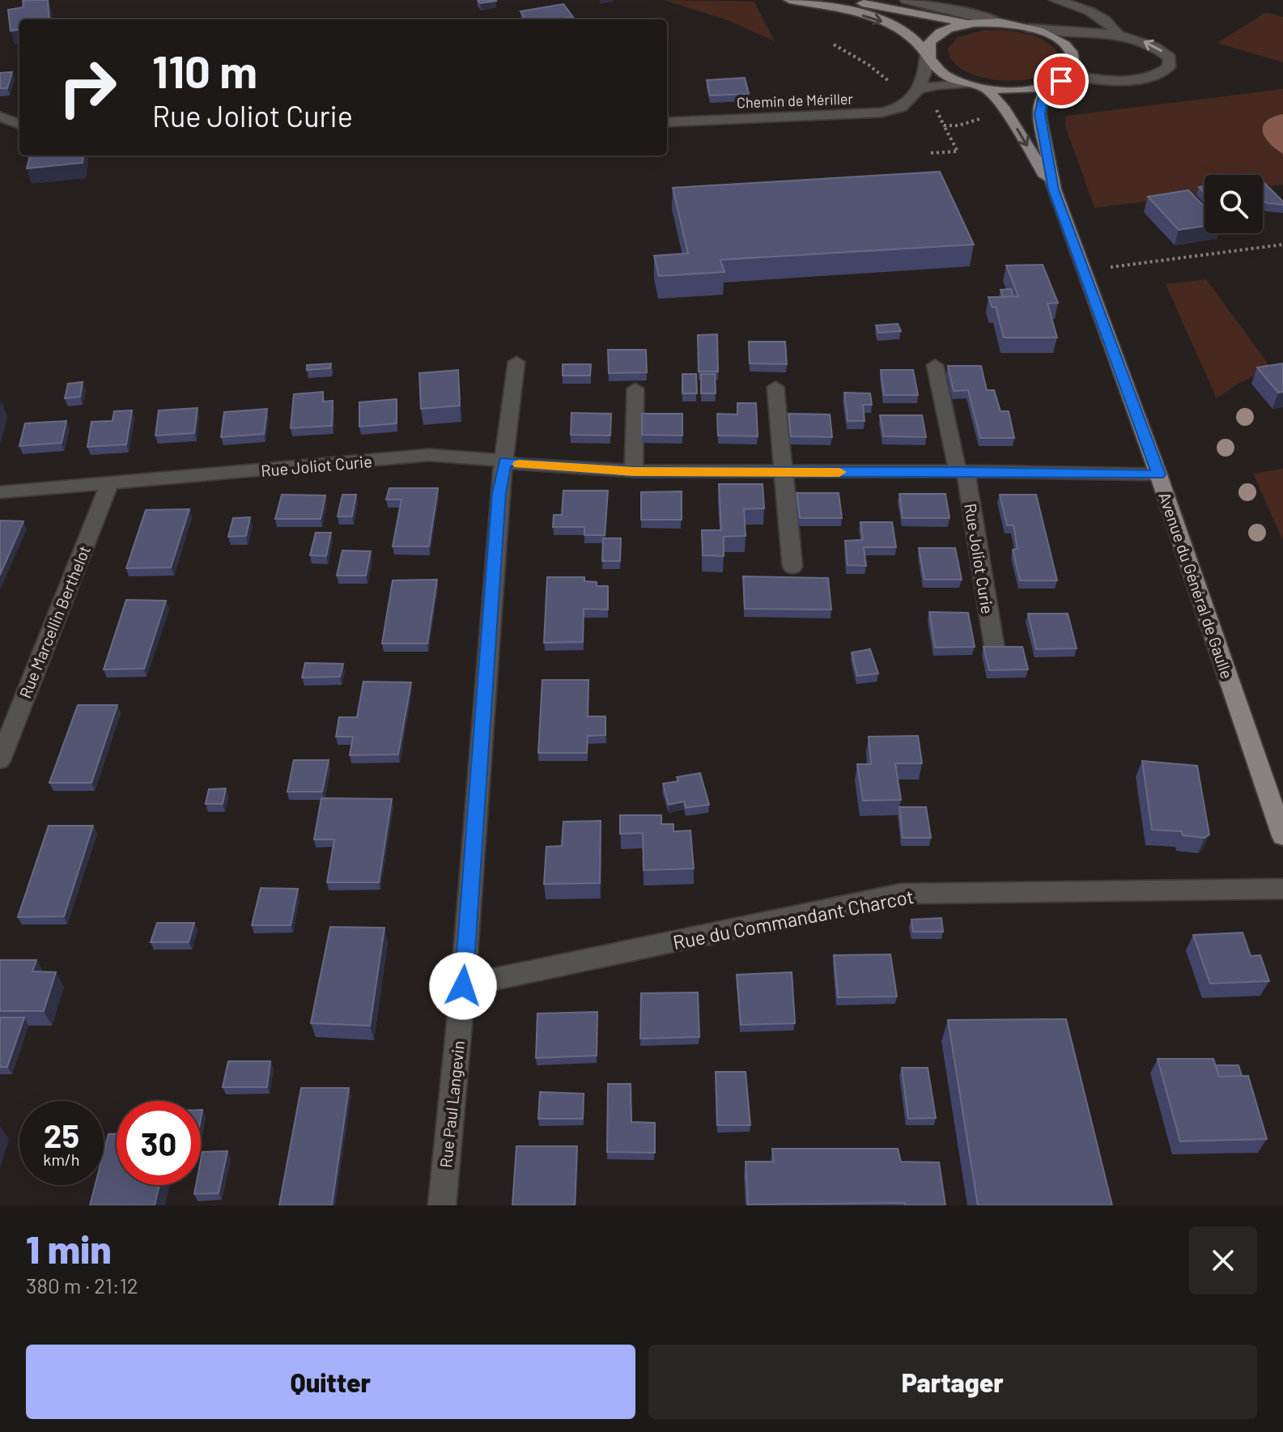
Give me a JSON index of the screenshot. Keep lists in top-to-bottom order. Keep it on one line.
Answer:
{"streets":{"main road":["Avenue du Général de Gaulle"],"street":["Chemin de Mériller","Rue Joliot Curie","Rue Marcellin Berthelot","Rue du Commandant Charcot","Rue Paul Langevin"]},"crossings":[["Rue Joliot Curie","Avenue du Général de Gaulle"],["Rue Joliot Curie","Rue Marcellin Berthelot"],["Rue Joliot Curie","Rue Paul Langevin"],["Rue du Commandant Charcot","Rue Paul Langevin"]],"page":{"turn":["110 m","Rue Joliot Curie"],"speed":"25 km/h","limit":"30","heading":["1 min","380 m · 21:12"],"buttons":["Quitter","Partager"]}}
